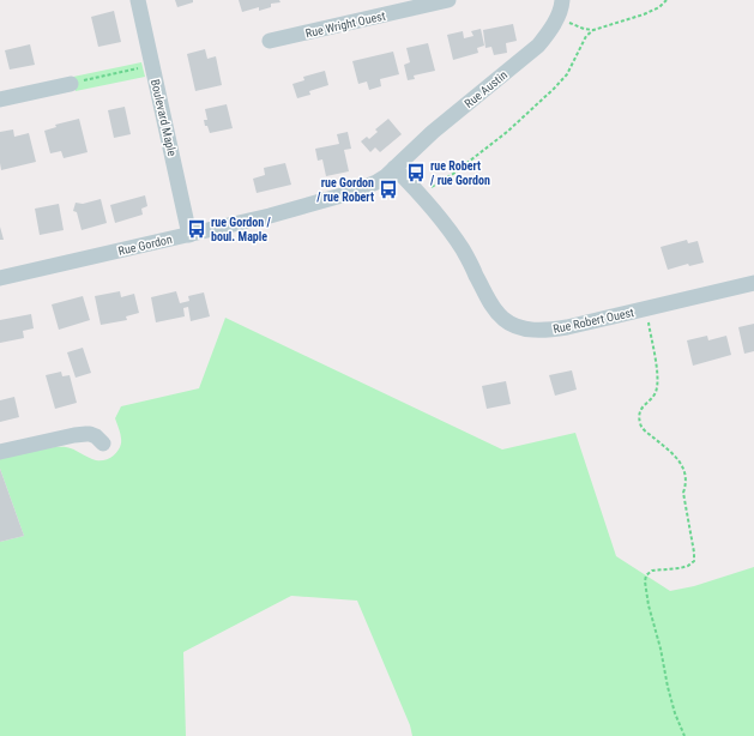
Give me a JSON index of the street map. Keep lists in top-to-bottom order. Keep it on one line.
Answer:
{"streets":{"street":["Rue Wright Ouest","Rue Austin","Boulevard Maple","Rue Gordon","Rue Robert Ouest"]},"crossings":[["Rue Austin","Rue Gordon"],["Rue Austin","Rue Robert Ouest"],["Boulevard Maple","Rue Gordon"],["Rue Gordon","Rue Robert Ouest"]],"places":{"bus stop":["rue Robert / rue Gordon","rue Gordon / rue Robert","rue Gordon / boul. Maple"]}}
